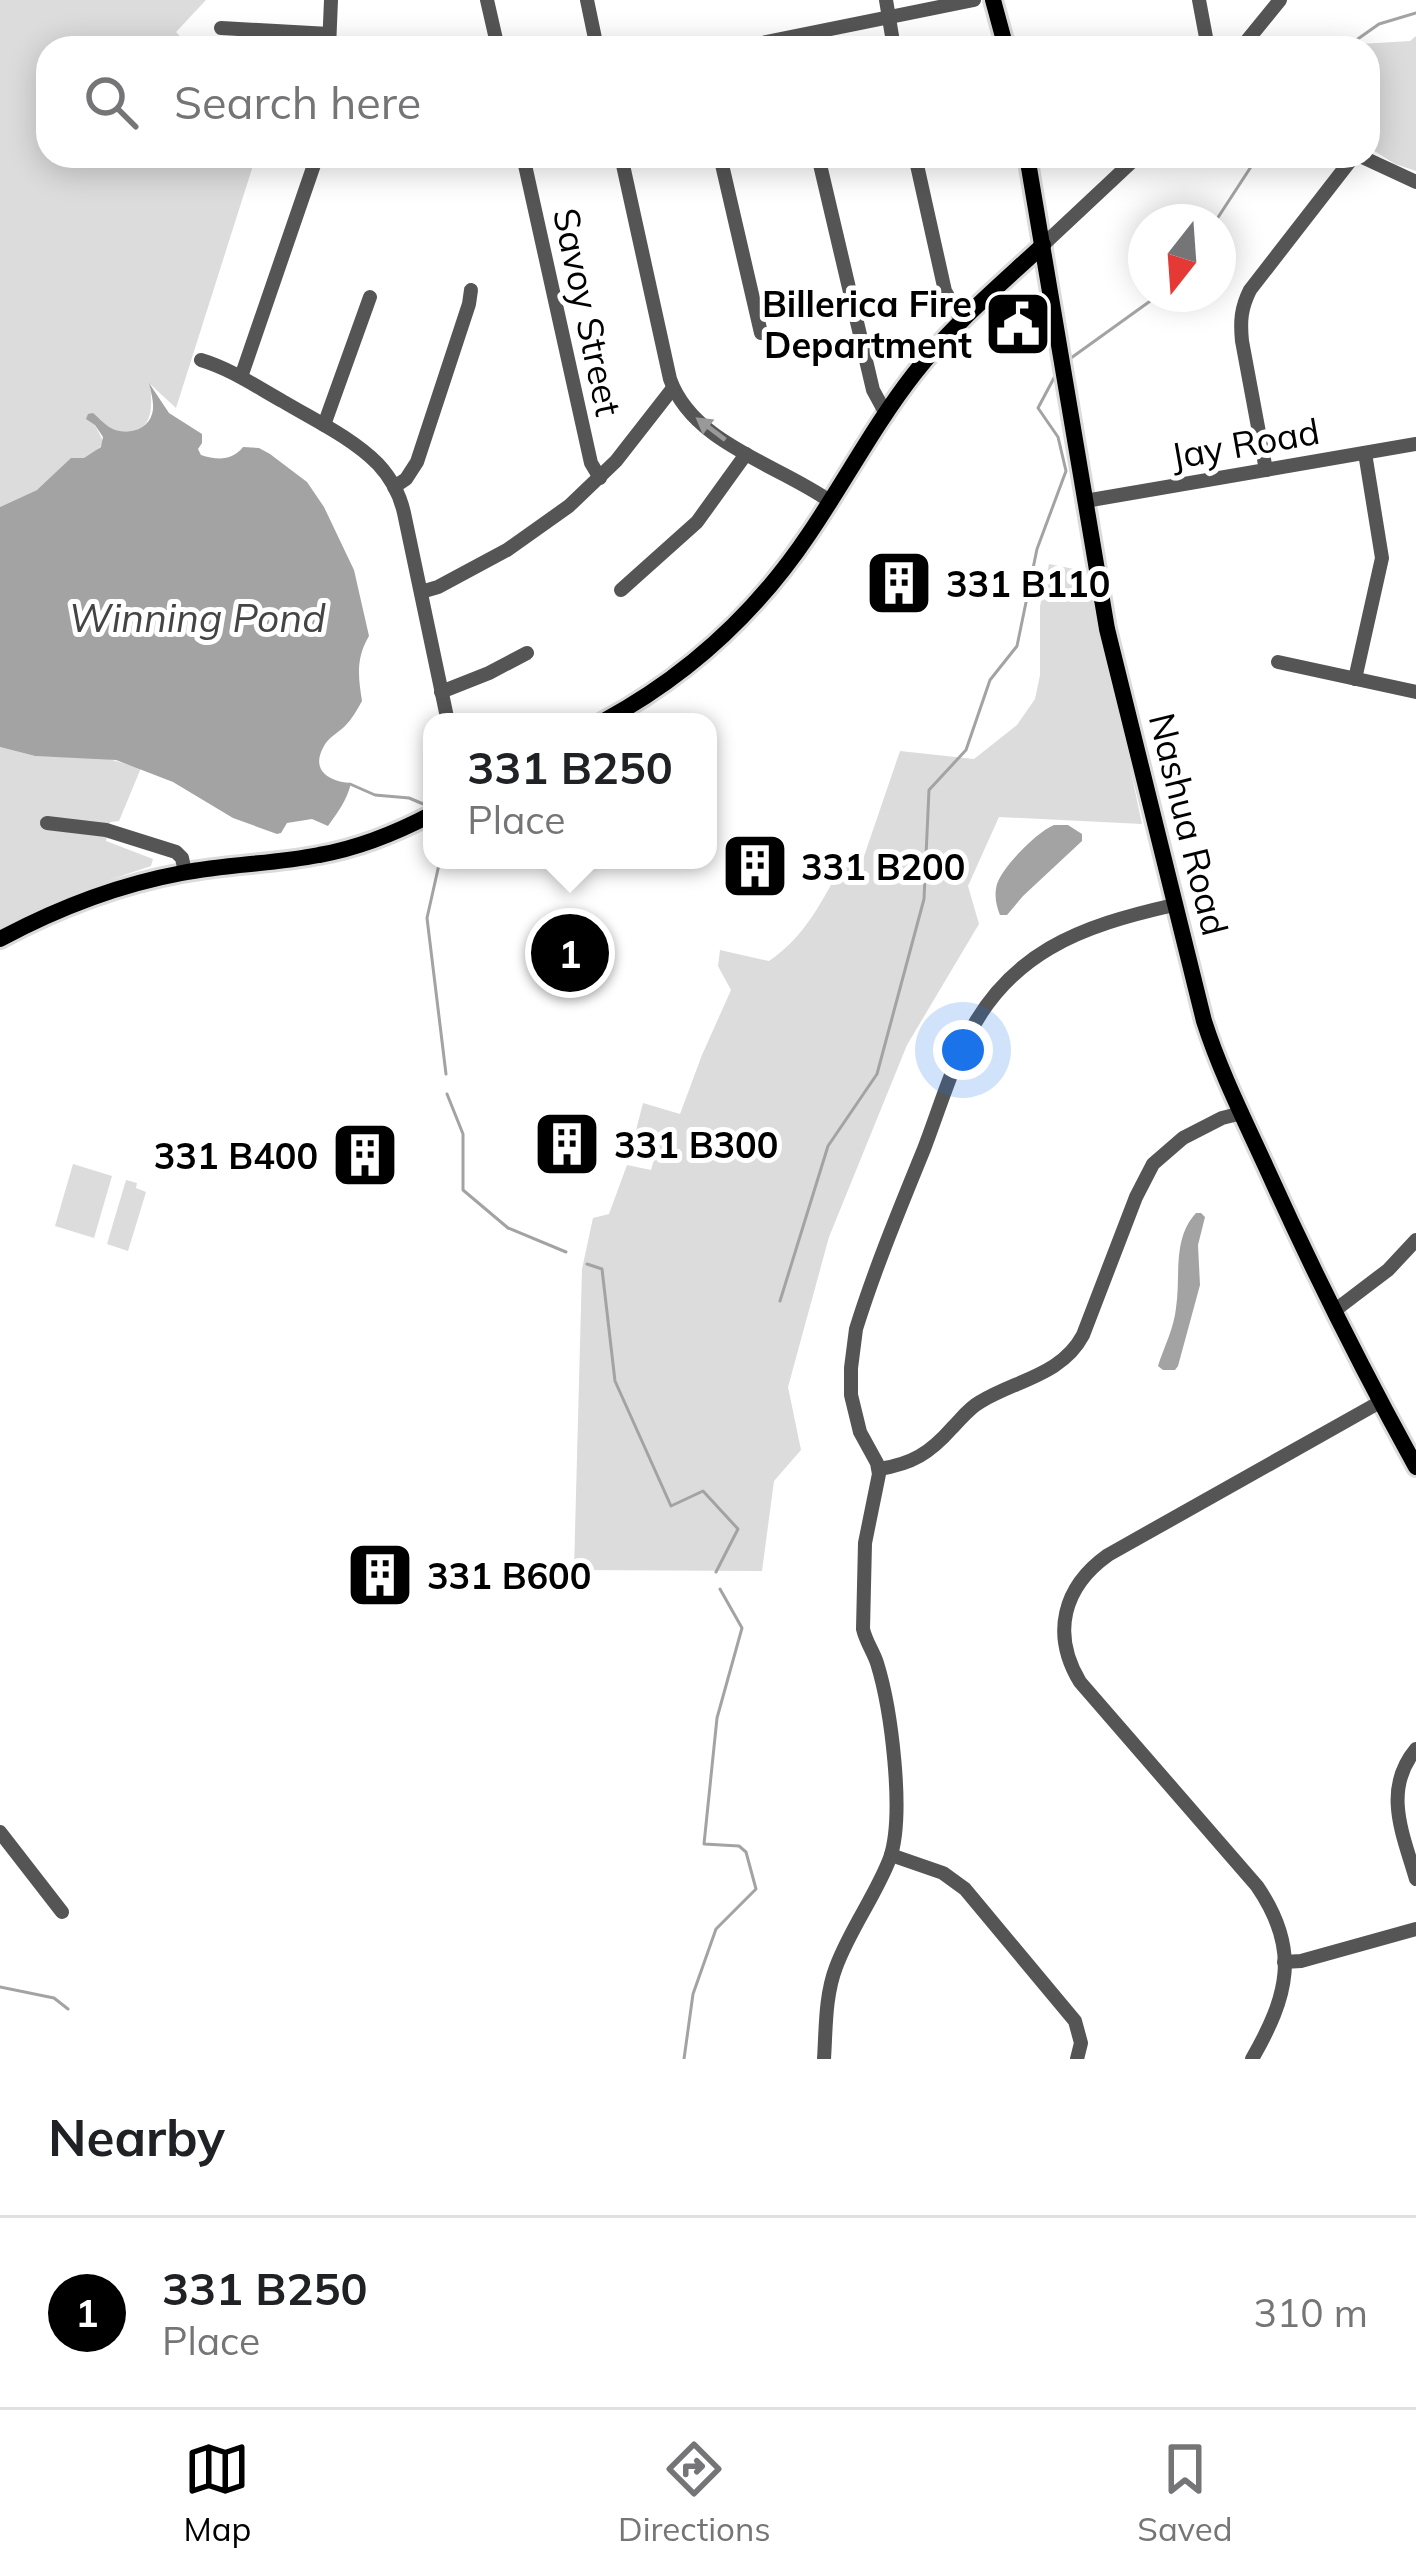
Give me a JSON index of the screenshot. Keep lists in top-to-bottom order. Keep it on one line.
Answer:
{"streets":{"main road":["Nashua Road"],"street":["Savoy Street","Jay Road"]},"crossings":[["Jay Road","Nashua Road"]],"water":["Winning Pond"],"places":{"public building":["Billerica Fire Department"],"building":["331 B110","331 B200","331 B300","331 B400","331 B600"]},"north":"bottom","page":{"search":"Search here","popup":["331 B250","Place"],"pins":"1","heading":"Nearby","list":[{"mark":"1","name":"331 B250","note":"Place","value":"310 m"}],"nav":["Map","Directions","Saved"]}}
